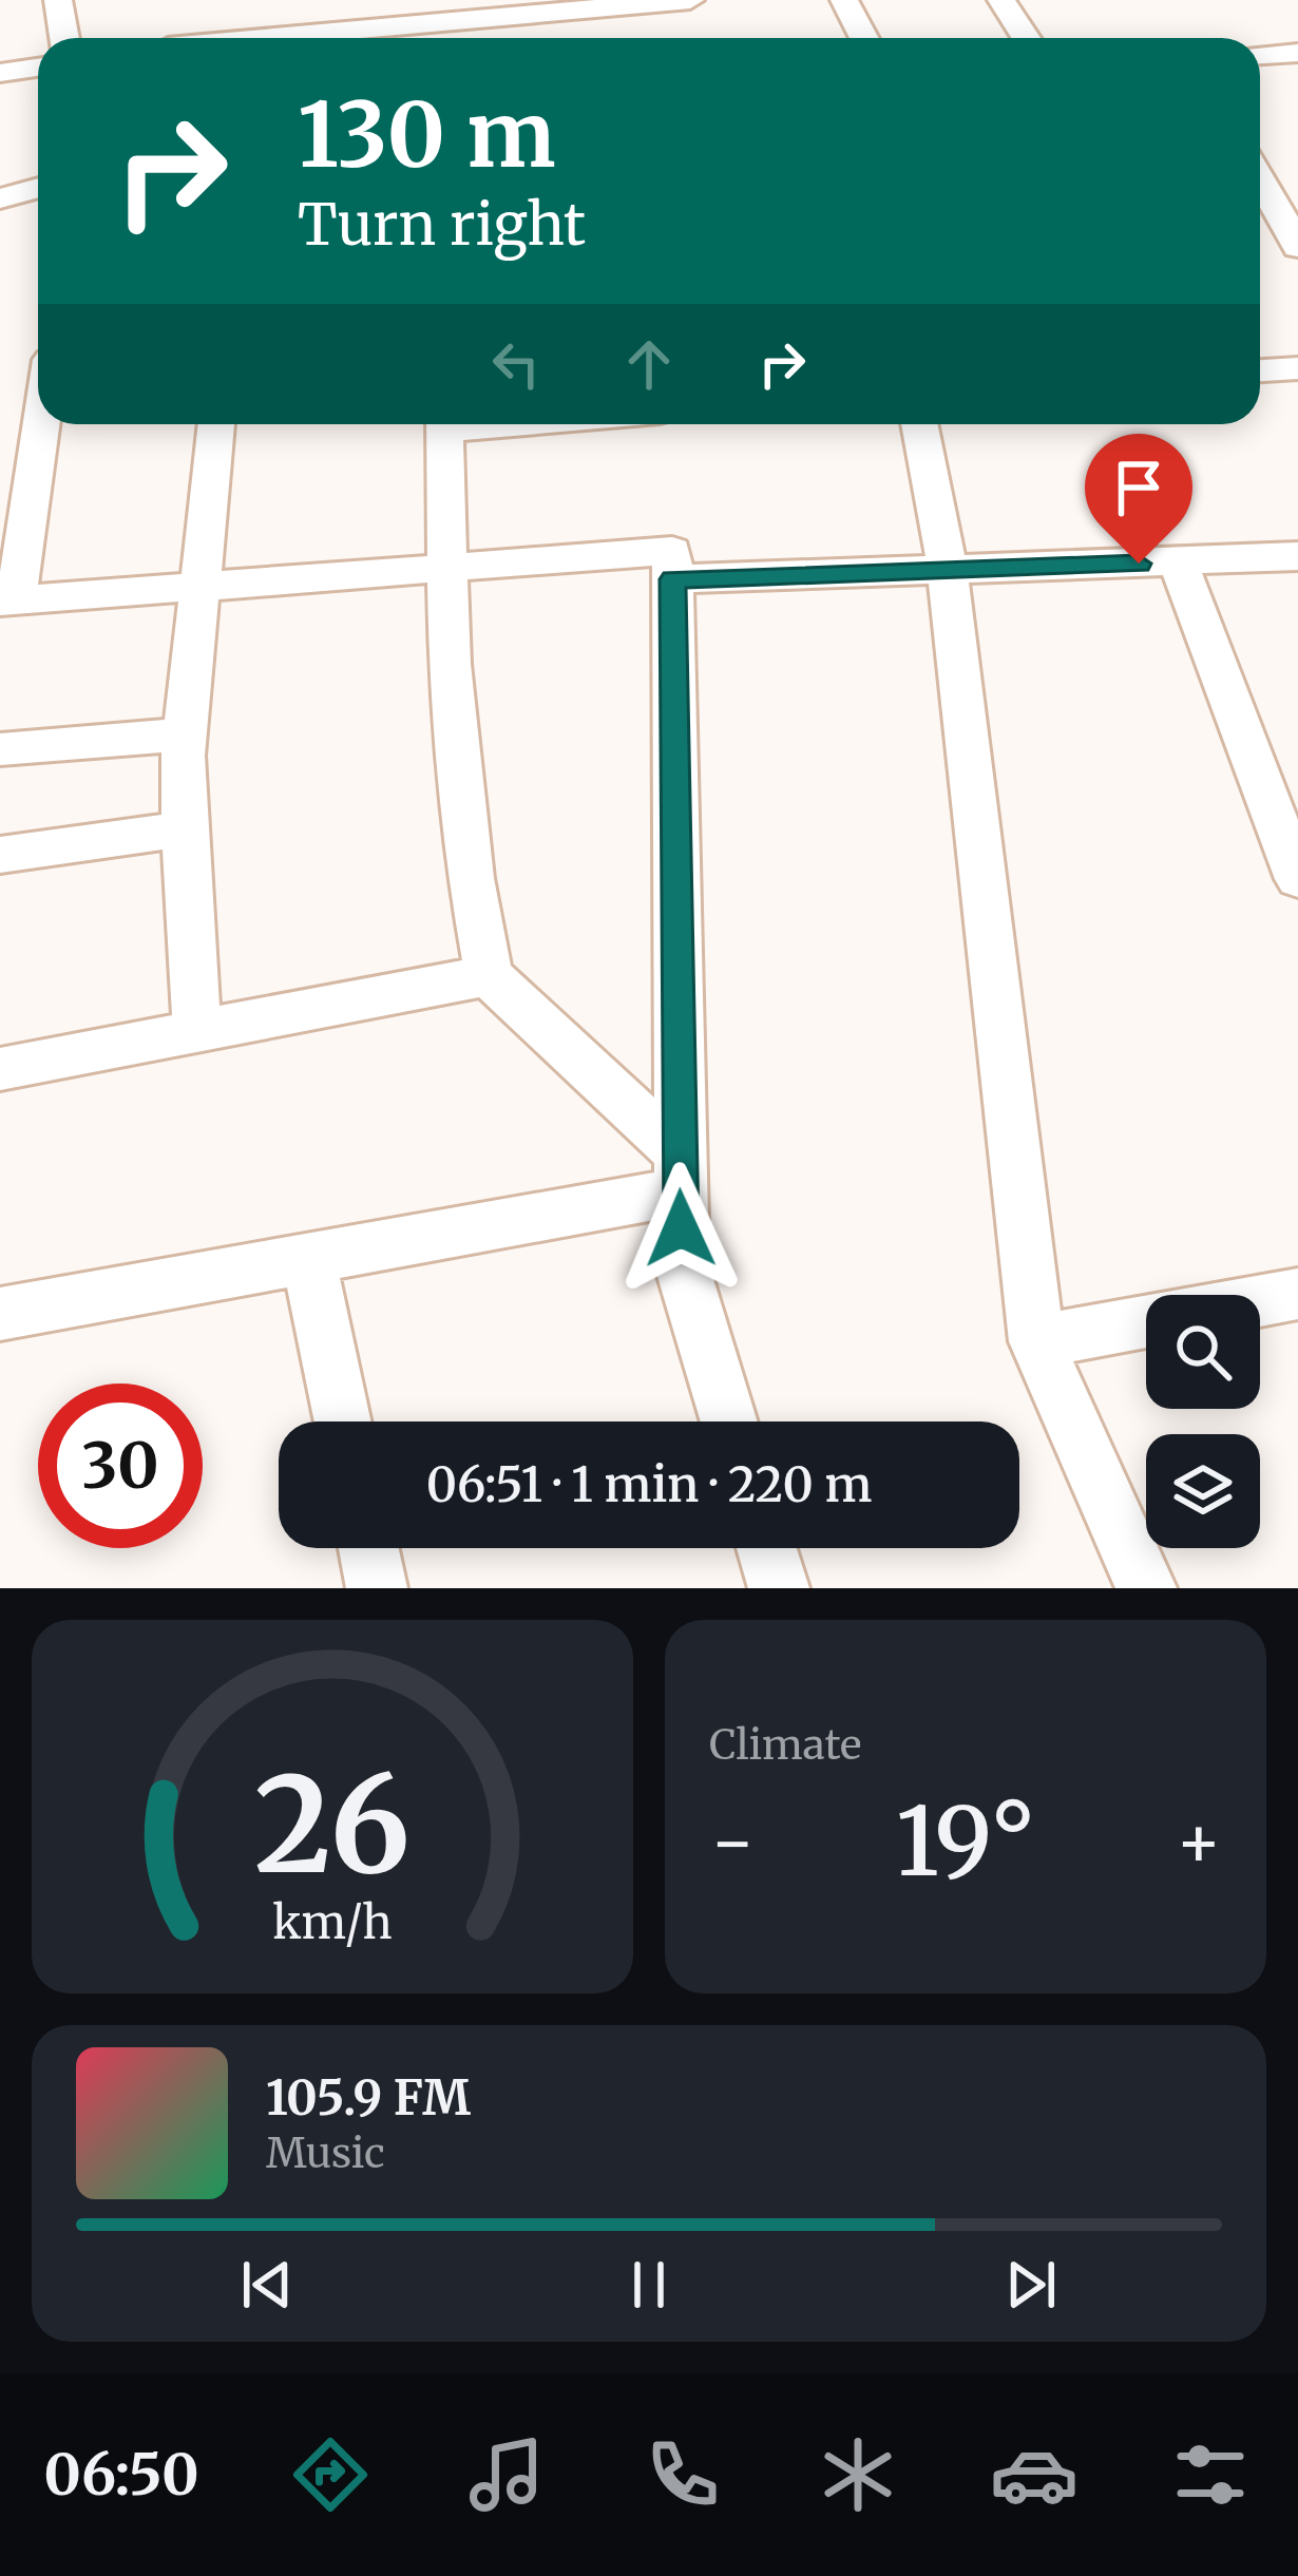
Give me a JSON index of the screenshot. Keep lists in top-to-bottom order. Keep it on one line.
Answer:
{"page":{"turn":["130 m","Turn right"],"limit":"30","trip":"06:51 · 1 min · 220 m","tile":"Climate","heat":["−","19°","+"],"song":["105.9 FM","Music"],"tabs":"06:50","gauge":["26","km/h"]}}
